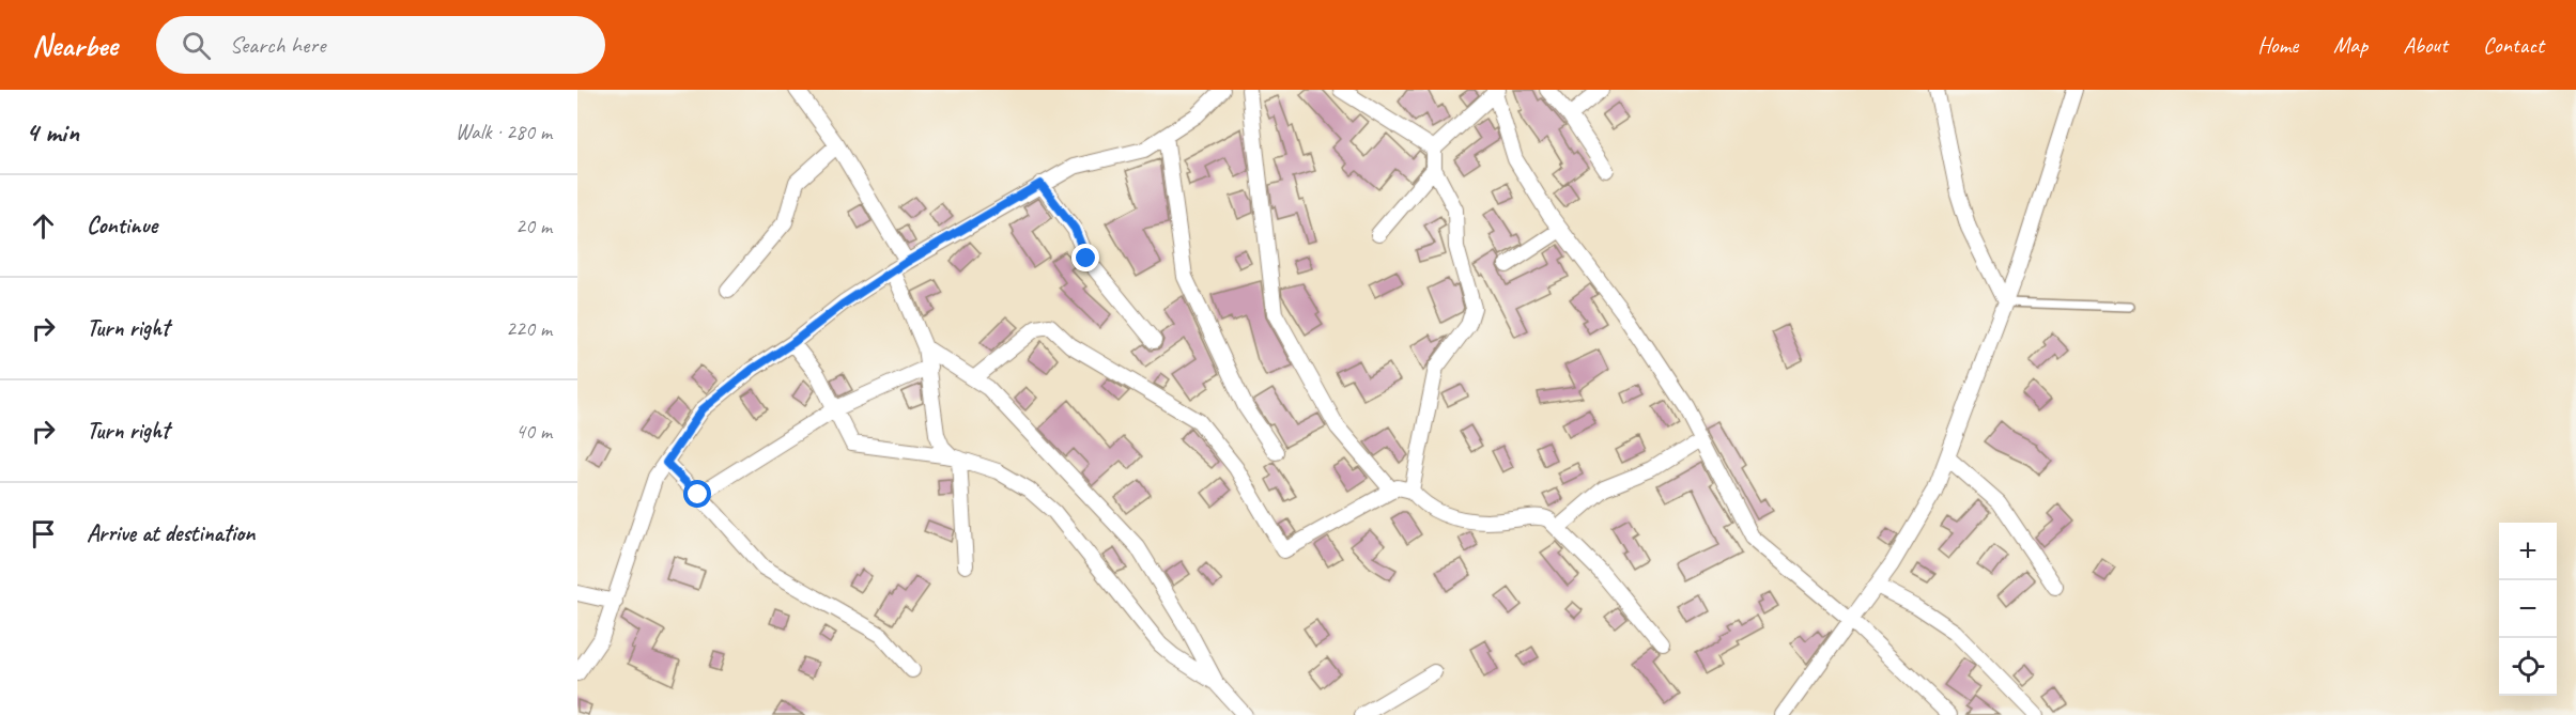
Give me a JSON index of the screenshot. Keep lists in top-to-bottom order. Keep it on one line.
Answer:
{"page":{"header":"Nearbee","search":"Search here","nav":["Home","Map","About","Contact"],"heading":["4 min","Walk · 280 m"],"list":[["Continue","20 m"],["Turn right","220 m"],["Turn right","40 m"],"Arrive at destination"],"map_buttons":["+","−"]}}
